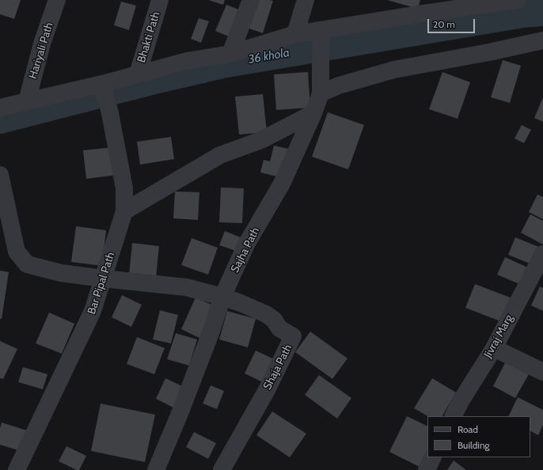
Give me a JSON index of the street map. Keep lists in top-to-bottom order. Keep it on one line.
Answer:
{"streets":{"street":["Bhakti Path","Hariyali Path","Sajha Path","Bar Pipal Path","Jivraj Marg","Shaja Path"]},"crossings":[["Sajha Path","Shaja Path"]],"water":["36 khola"],"legend":["Road","Building"],"scale_bar":"20 m"}
